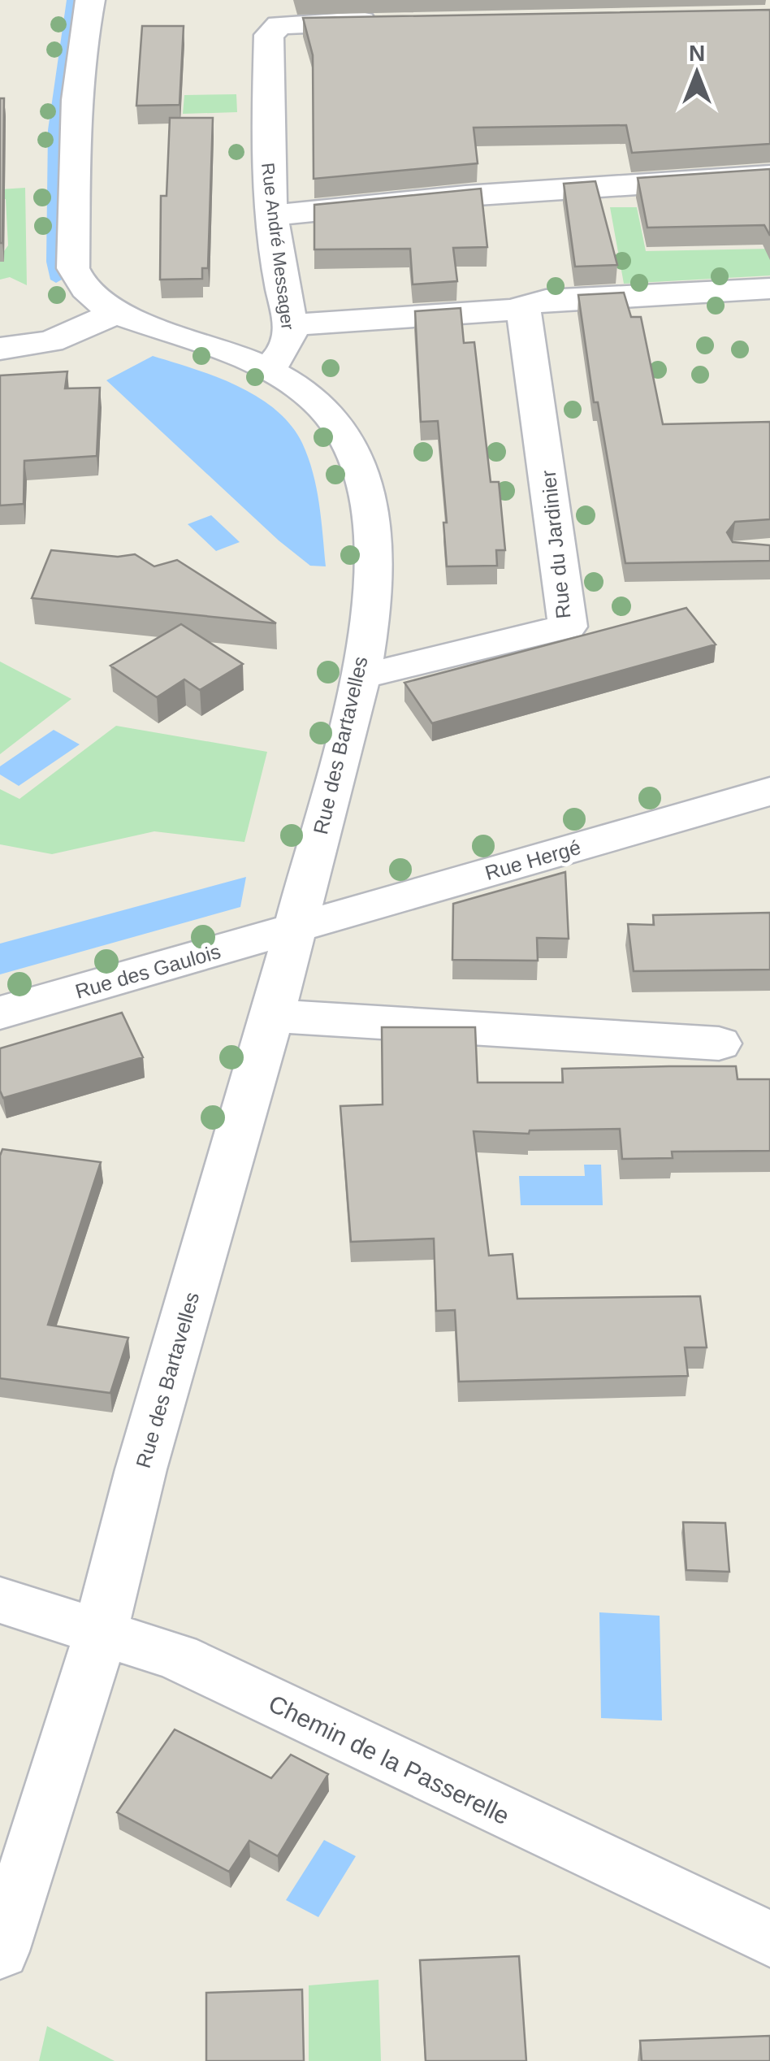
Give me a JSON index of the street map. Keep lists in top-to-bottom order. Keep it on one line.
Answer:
{"streets":{"street":["Rue André Messager","Rue du Jardinier","Rue des Bartavelles","Rue Hergé","Rue des Gaulois","Chemin de la Passerelle"]},"crossings":[["Rue André Messager","Rue des Bartavelles"],["Rue du Jardinier","Rue des Bartavelles"],["Rue des Bartavelles","Rue Hergé"],["Rue des Bartavelles","Rue des Gaulois"],["Rue des Bartavelles","Chemin de la Passerelle"],["Rue Hergé","Rue des Gaulois"]],"north":"top"}
